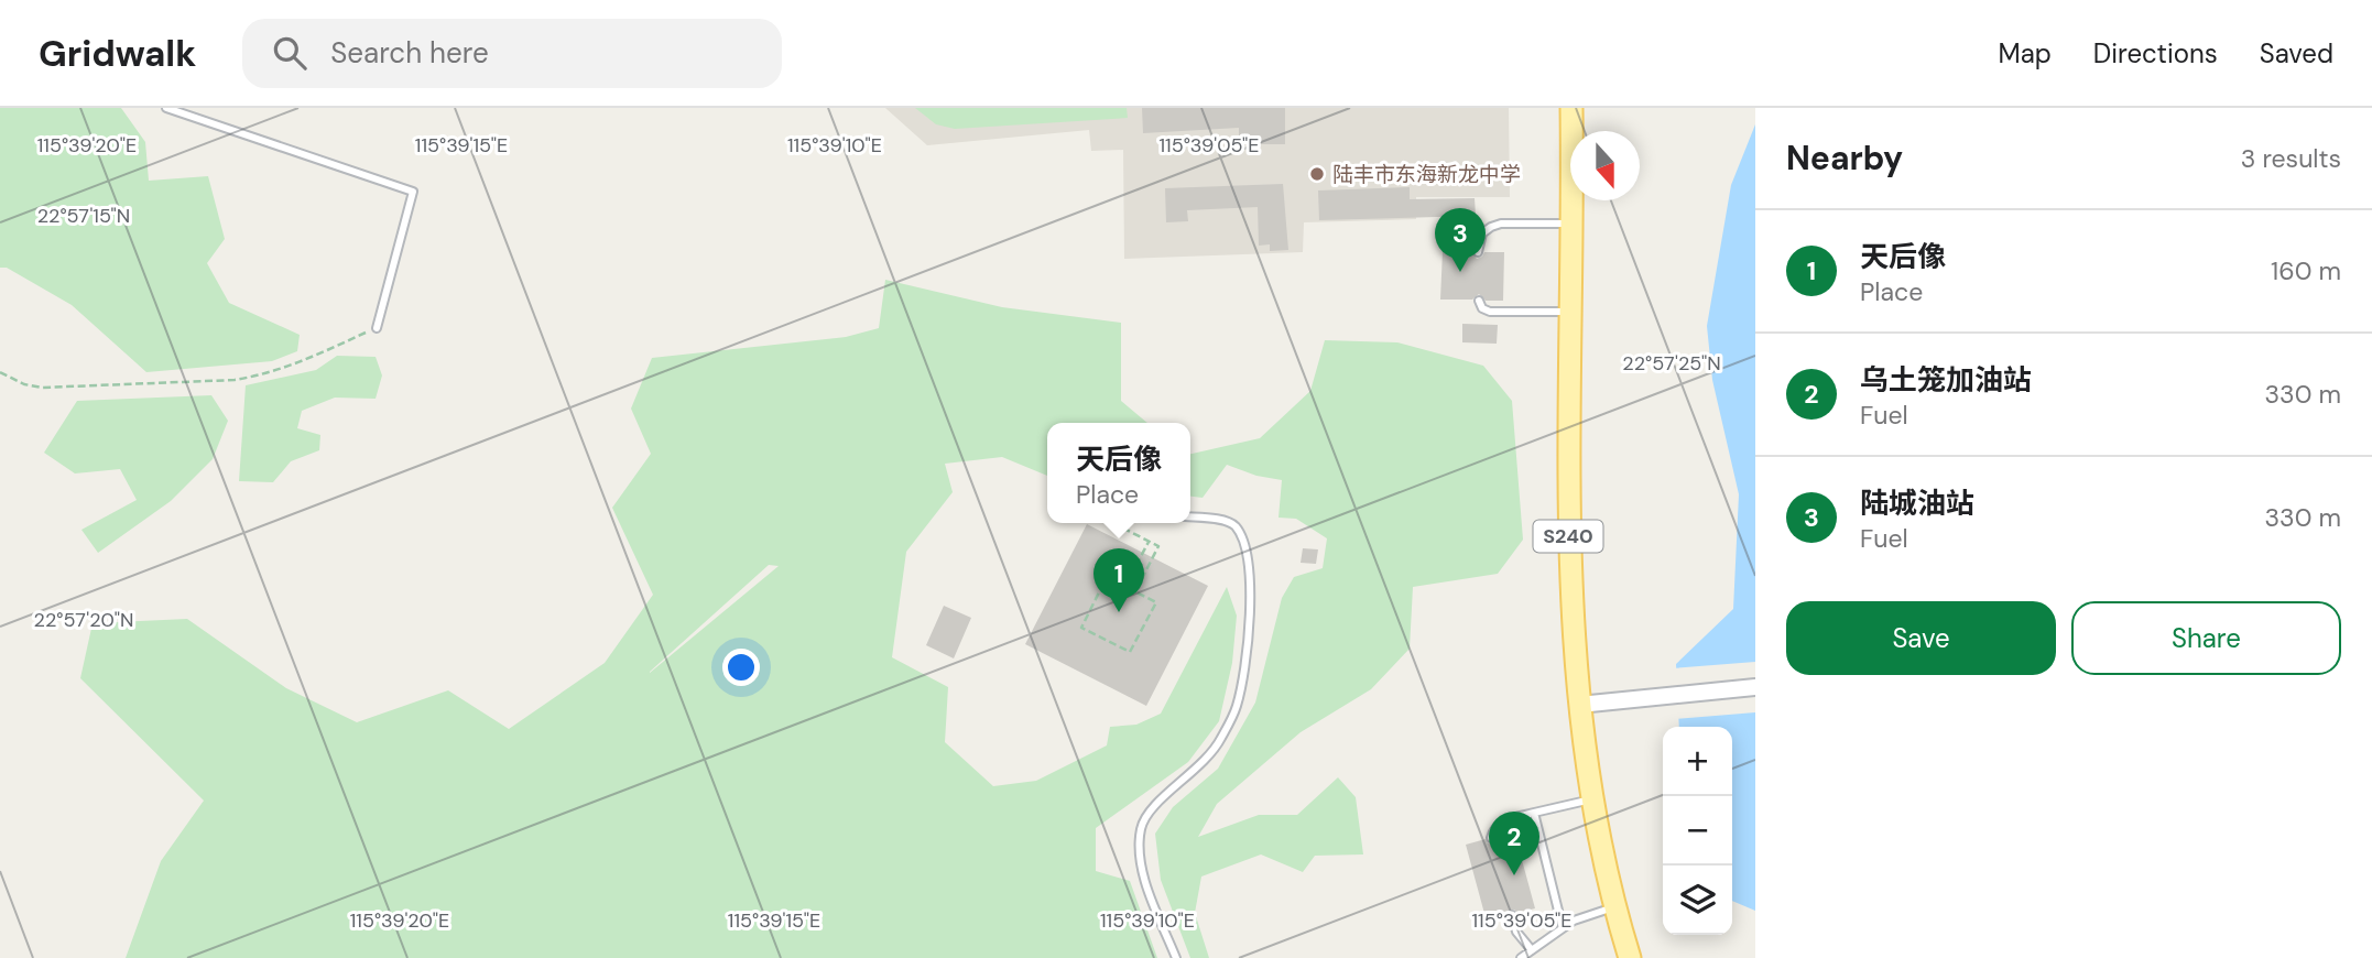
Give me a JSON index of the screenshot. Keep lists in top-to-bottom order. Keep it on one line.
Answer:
{"streets":{"main road":["S240"]},"places":["陆丰市东海新龙中学"],"north":"bottom","page":{"header":"Gridwalk","search":"Search here","nav":["Map","Directions","Saved"],"heading":["Nearby","3 results"],"pins":["3","1","2"],"list":[{"mark":"1","name":"天后像","note":"Place","value":"160 m"},{"mark":"2","name":"乌土笼加油站","note":"Fuel","value":"330 m"},{"mark":"3","name":"陆城油站","note":"Fuel","value":"330 m"}],"popup":["天后像","Place"],"buttons":["Save","Share"],"map_buttons":["+","−"]},"coordinates":["115°39'20\"E","115°39'15\"E","115°39'10\"E","115°39'05\"E","22°57'15\"N","22°57'25\"N","22°57'20\"N"]}
